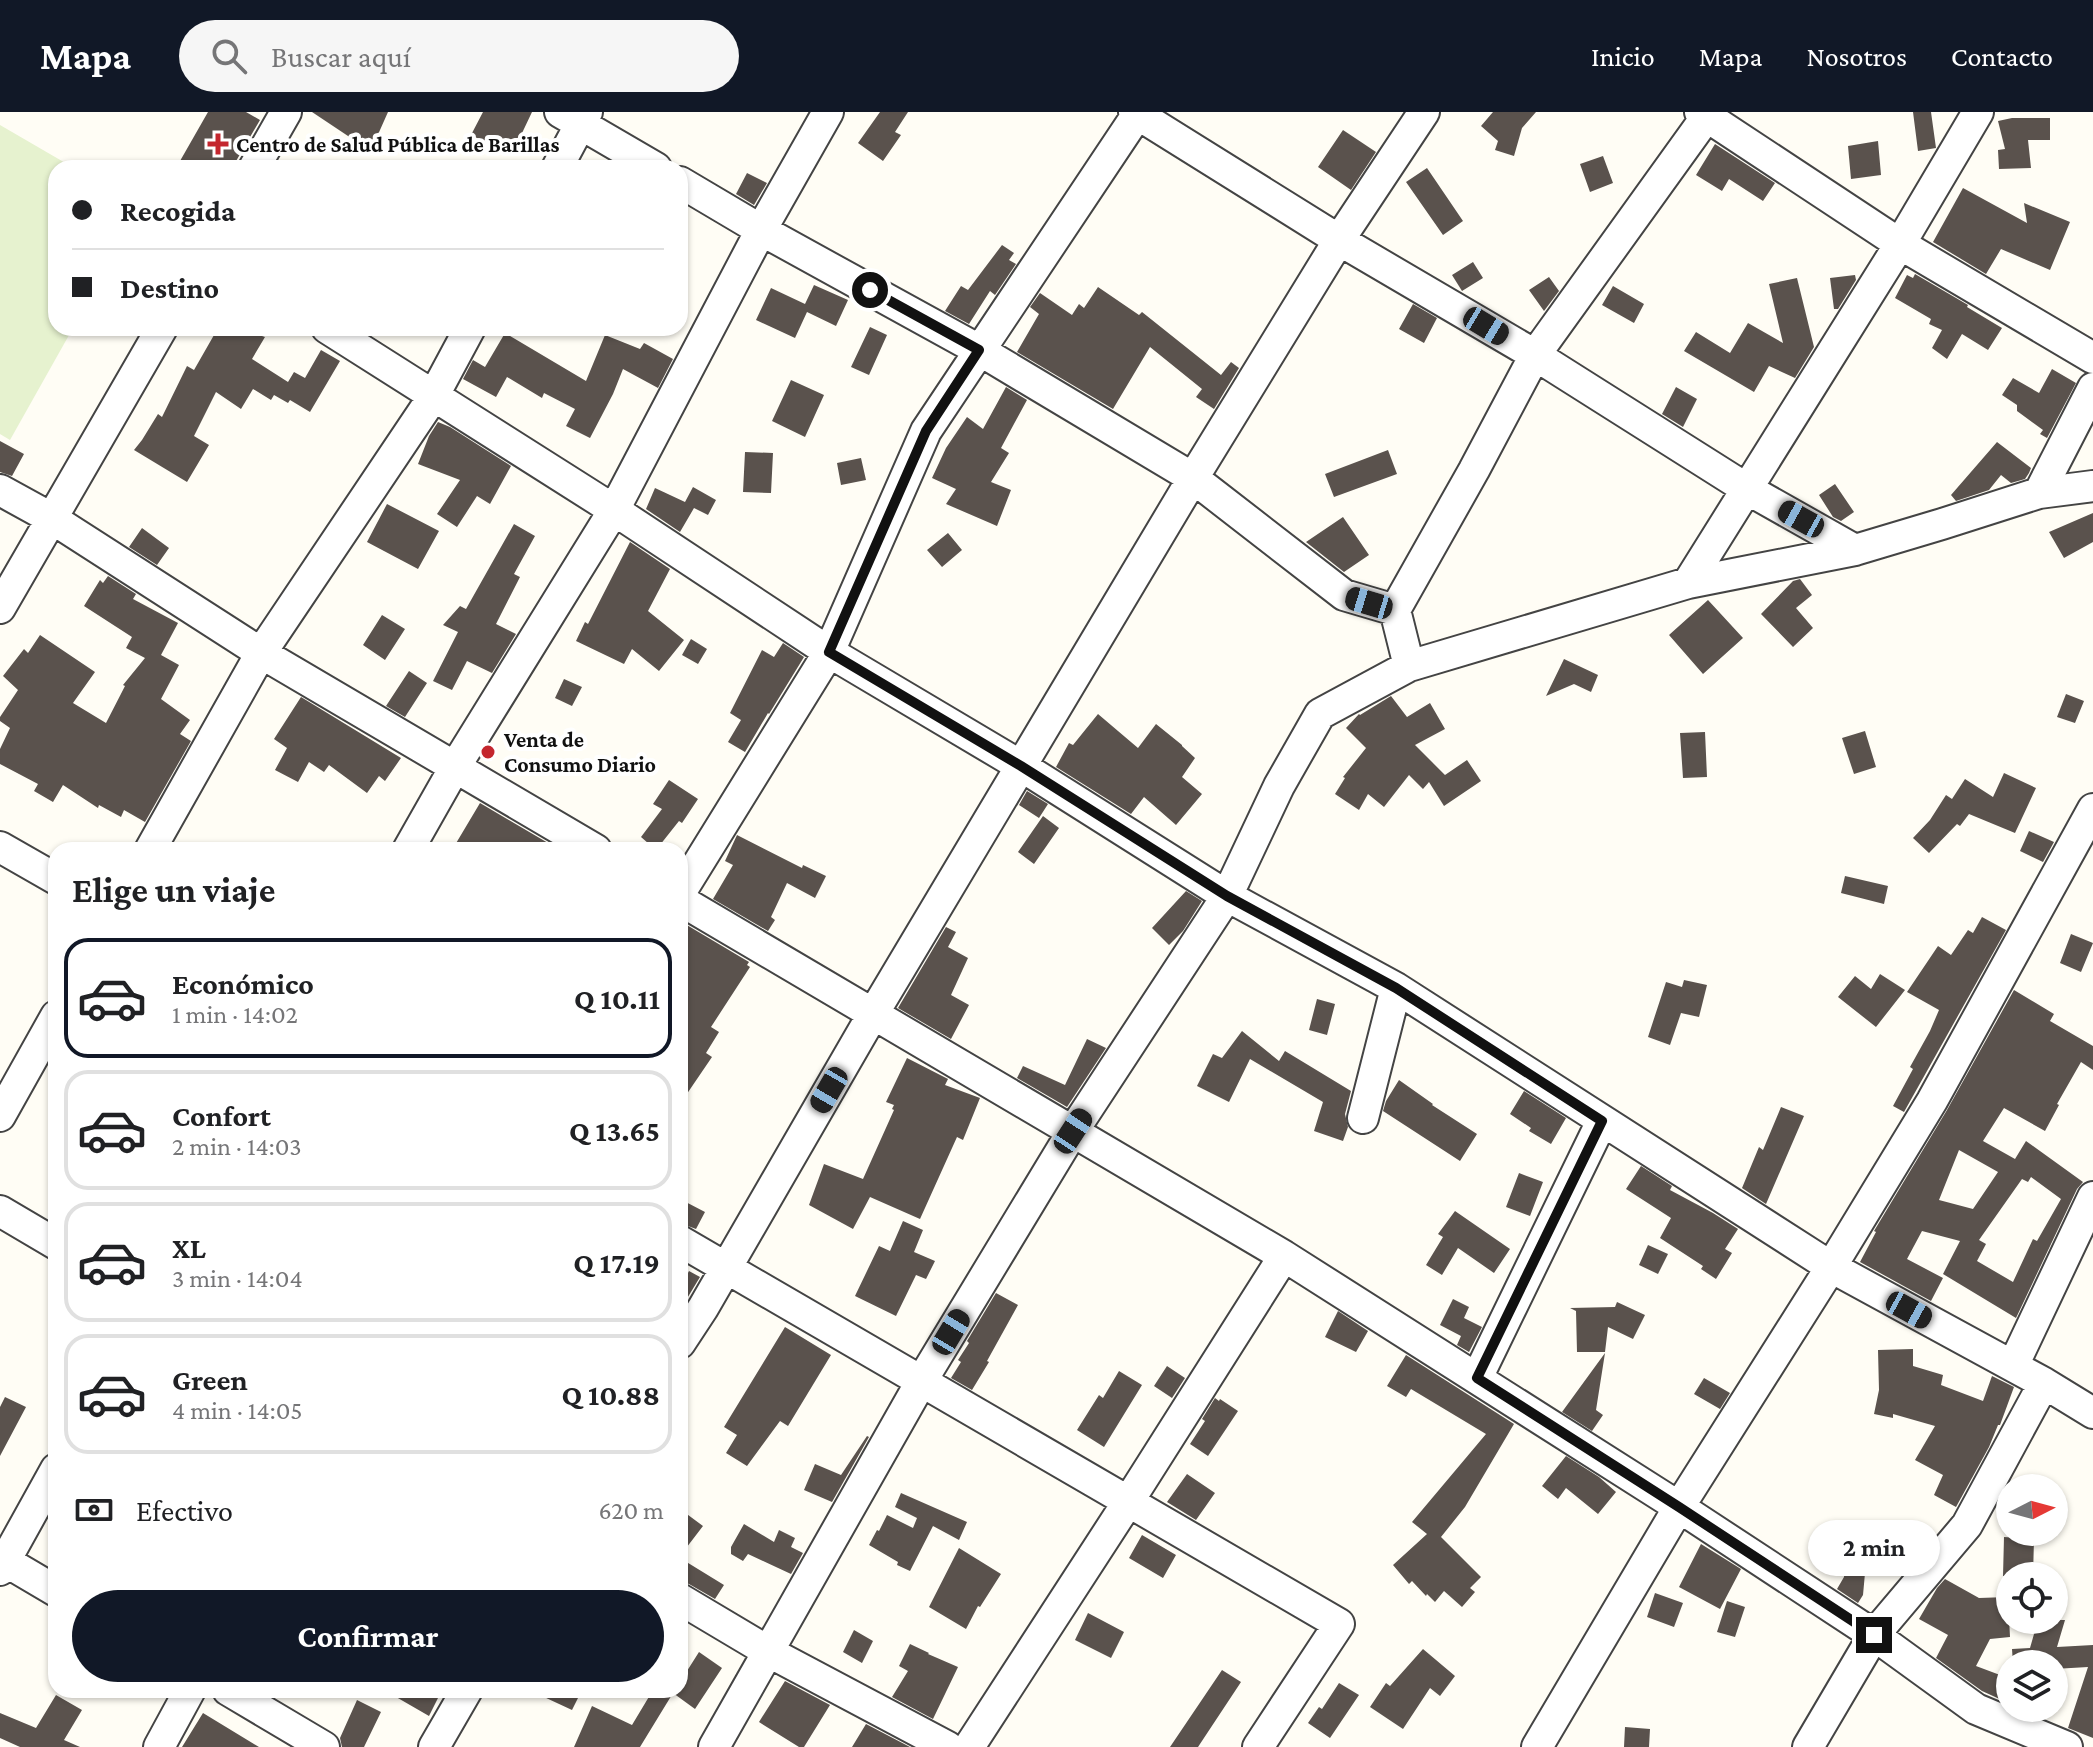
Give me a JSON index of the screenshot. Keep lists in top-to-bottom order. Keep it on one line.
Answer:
{"places":{"health":["Centro de Salud Pública de Barillas"],"other":["Venta de Consumo Diario"]},"north":"right","page":{"header":"Mapa","search":"Buscar aquí","nav":["Inicio","Mapa","Nosotros","Contacto"],"banner":["Recogida","Destino"],"heading":"Elige un viaje","list":[{"name":"Económico","note":"1 min · 14:02","value":"Q 10.11"},{"name":"Confort","note":"2 min · 14:03","value":"Q 13.65"},{"name":"XL","note":"3 min · 14:04","value":"Q 17.19"},{"name":"Green","note":"4 min · 14:05","value":"Q 10.88"}],"pay":["Efectivo","620 m"],"bubble":"2 min","buttons":"Confirmar"}}
